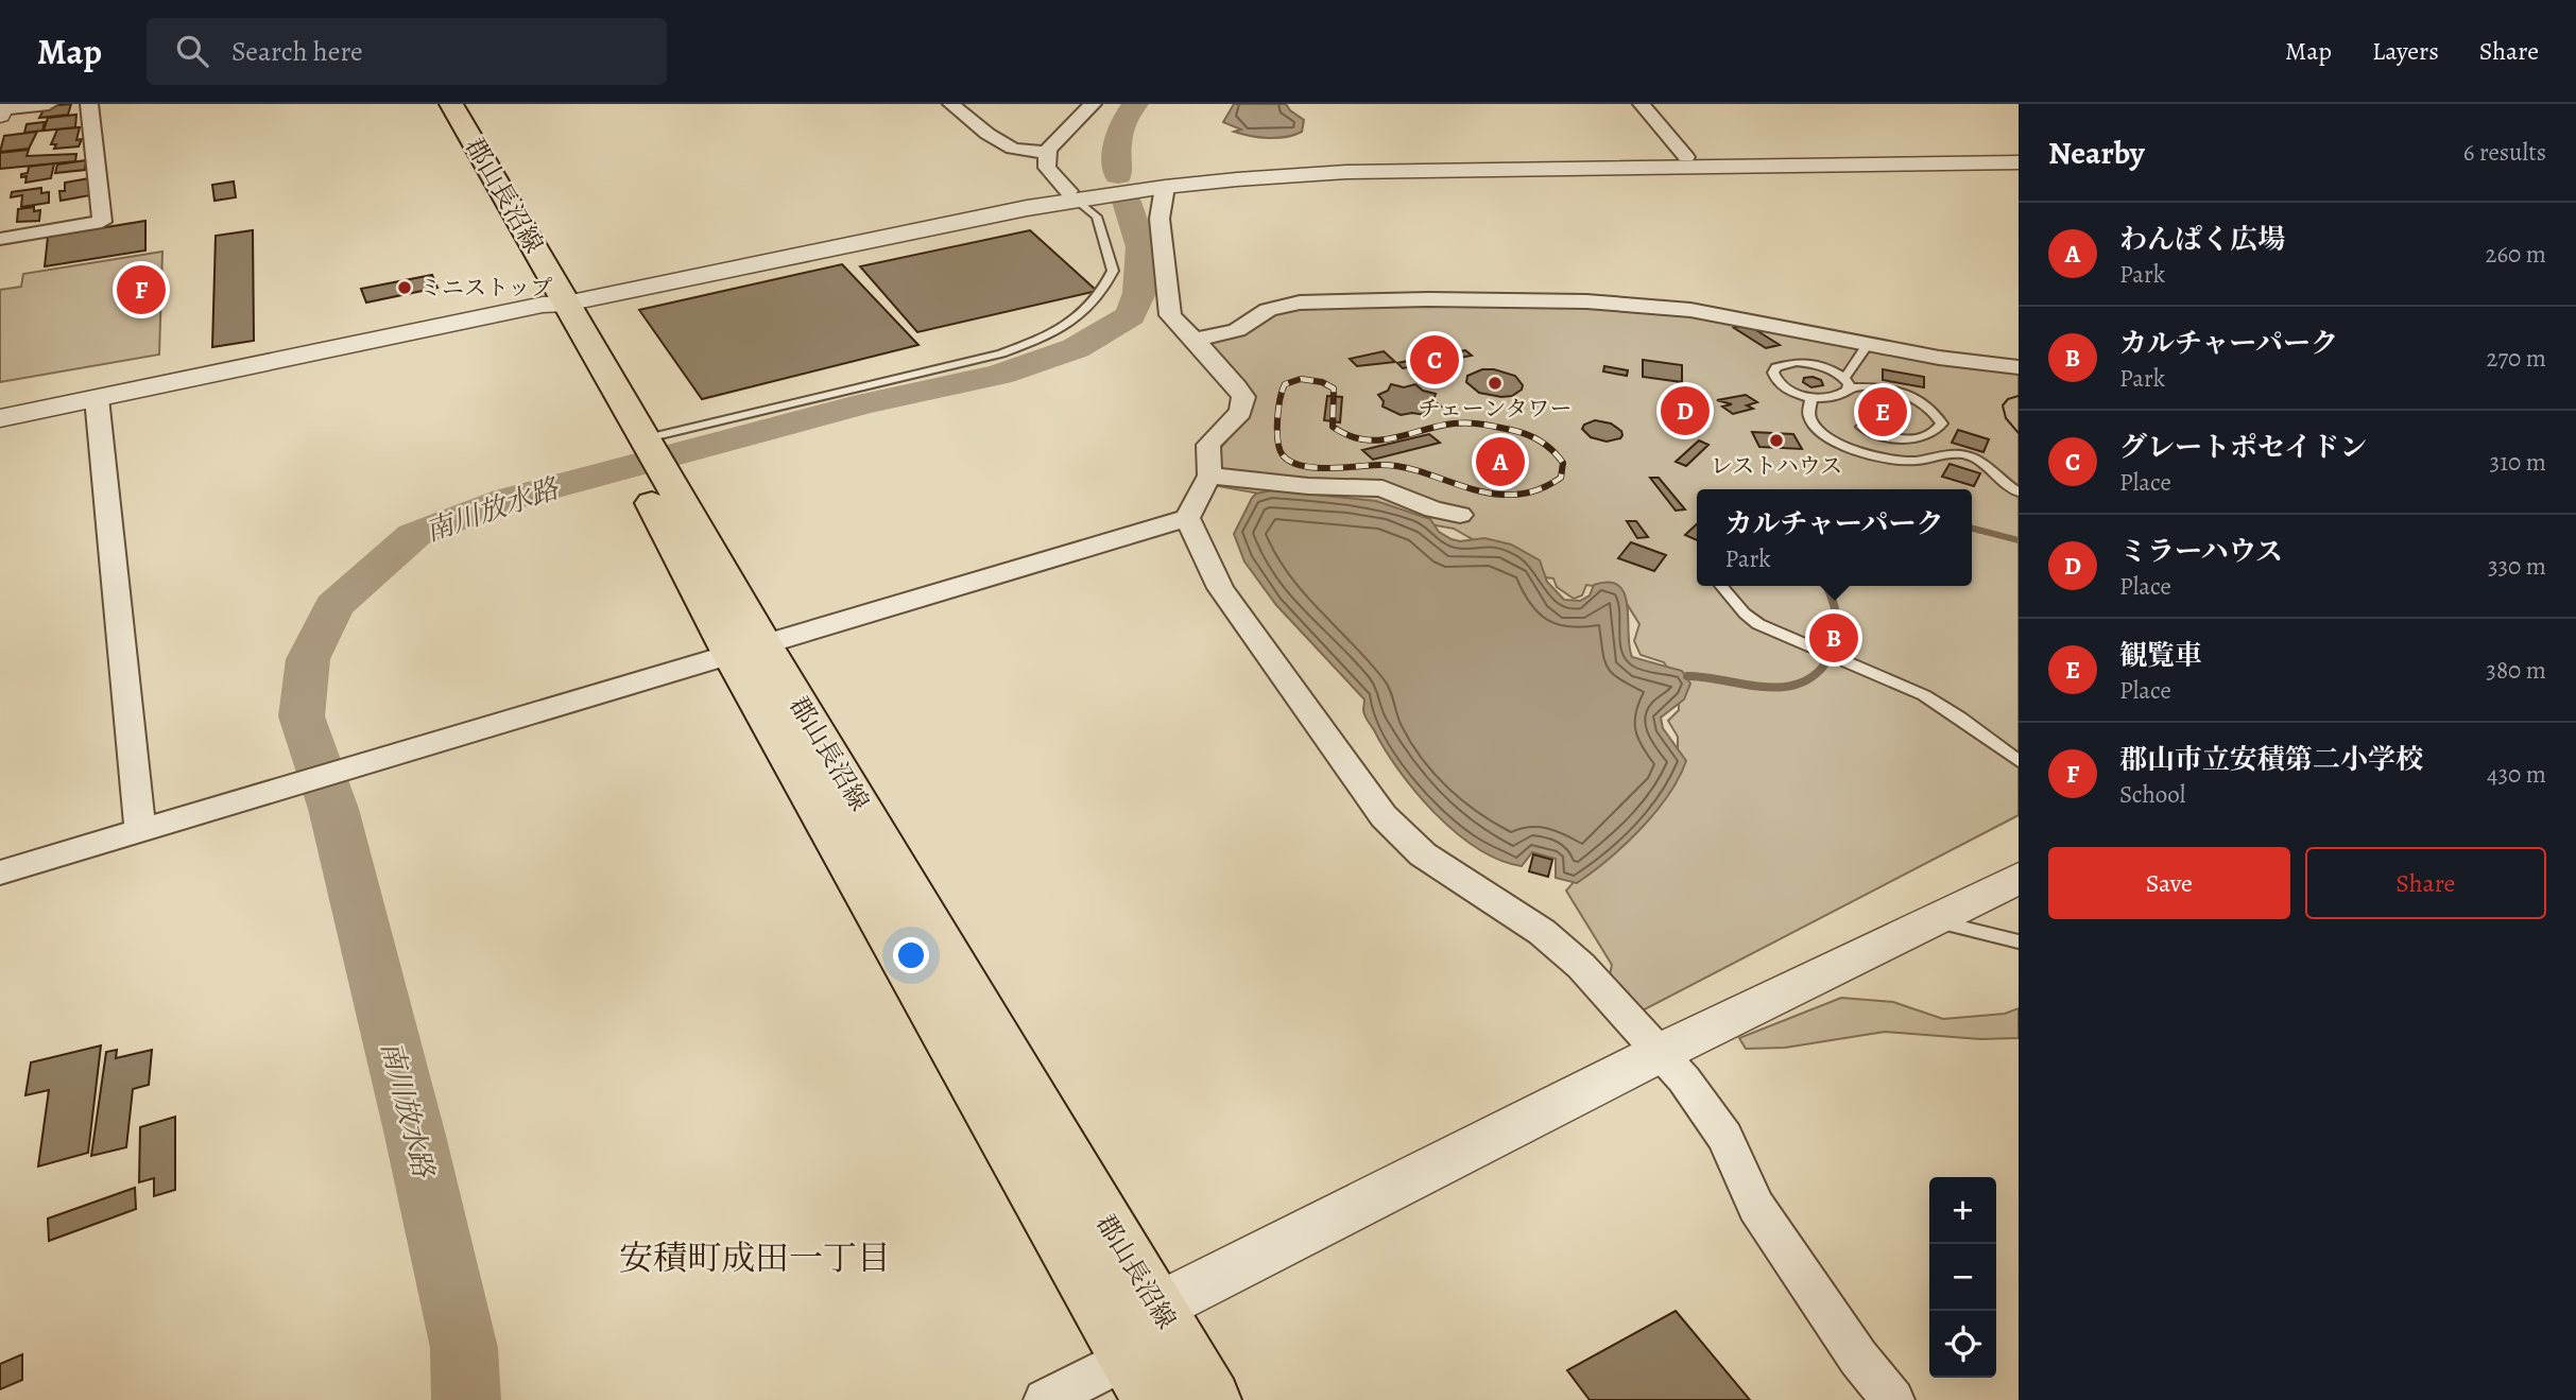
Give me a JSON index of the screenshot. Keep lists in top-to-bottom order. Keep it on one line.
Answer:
{"streets":{"main road":["郡山長沼線"]},"districts":["安積町成田一丁目"],"water":["南川放水路"],"places":["ミニストップ","チェーンタワー","レストハウス"],"page":{"header":"Map","search":"Search here","nav":["Map","Layers","Share"],"heading":["Nearby","6 results"],"list":[{"mark":"A","name":"わんぱく広場","note":"Park","value":"260 m"},{"mark":"B","name":"カルチャーパーク","note":"Park","value":"270 m"},{"mark":"C","name":"グレートポセイドン","note":"Place","value":"310 m"},{"mark":"D","name":"ミラーハウス","note":"Place","value":"330 m"},{"mark":"E","name":"観覧車","note":"Place","value":"380 m"},{"mark":"F","name":"郡山市立安積第二小学校","note":"School","value":"430 m"}],"pins":["F","C","D","E","A","B"],"popup":["カルチャーパーク","Park"],"buttons":["Save","Share"],"map_buttons":["+","−"]}}
